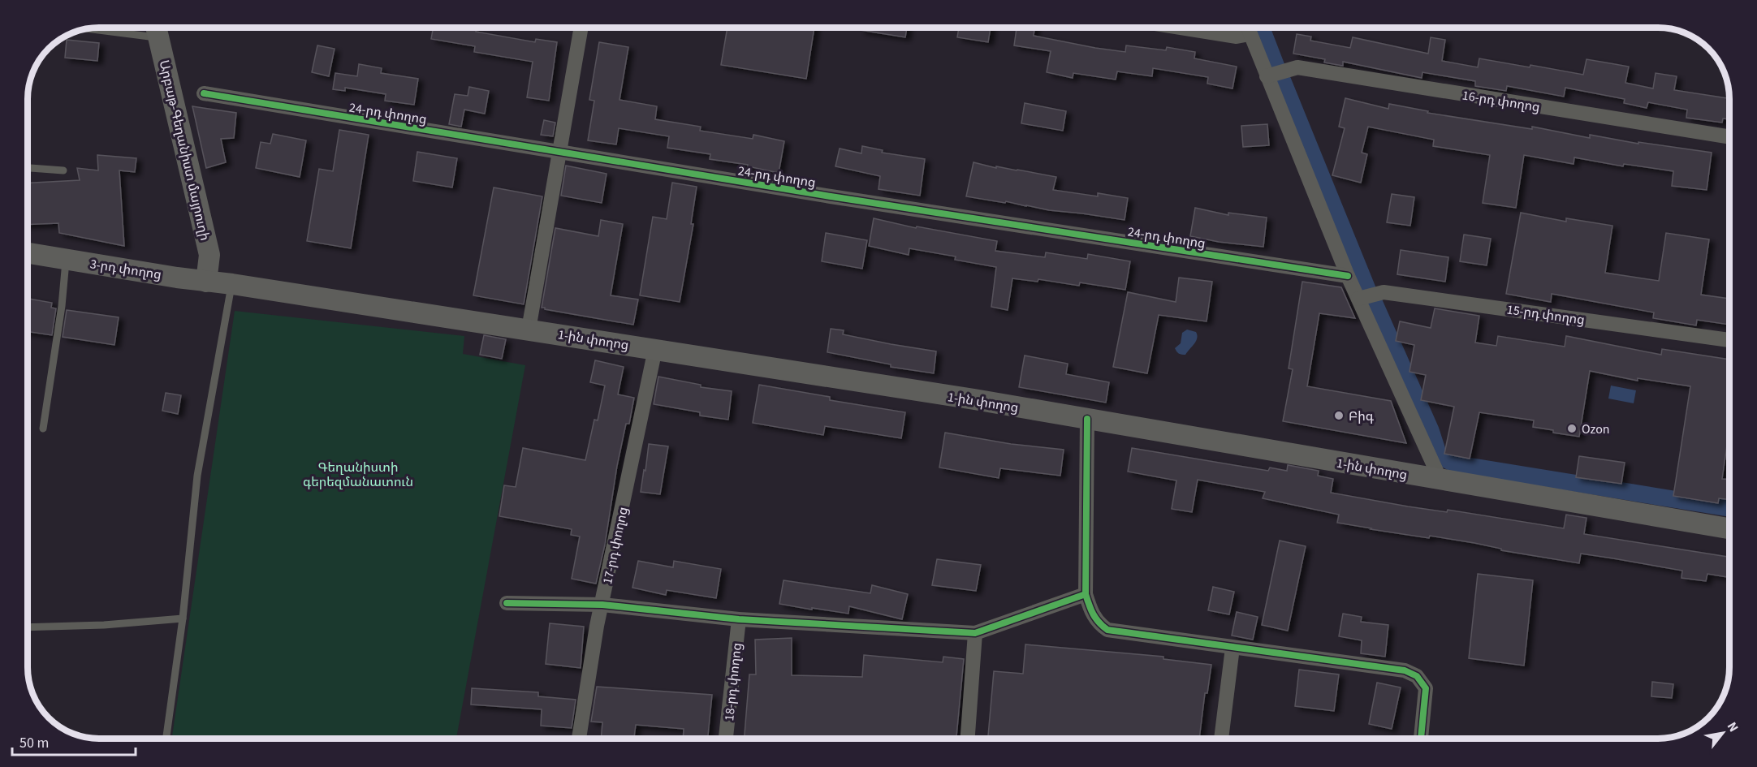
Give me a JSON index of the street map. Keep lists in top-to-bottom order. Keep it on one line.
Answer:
{"streets":{"main road":["Արբաթ-Գեղանիստ մայրուղի","3-րդ փողոց","1-ին փողոց"],"street":["16-րդ փողոց","24-րդ փողոց","15-րդ փողոց","17-րդ փողոց","18-րդ փողոց"]},"crossings":[["Արբաթ-Գեղանիստ մայրուղի","3-րդ փողոց"],["3-րդ փողոց","1-ին փողոց"],["1-ին փողոց","17-րդ փողոց"]],"parks":["Գեղանիստի գերեզմանատուն"],"places":["Բիգ","Ozon"],"scale_bar":"50 m","north":"top right"}
